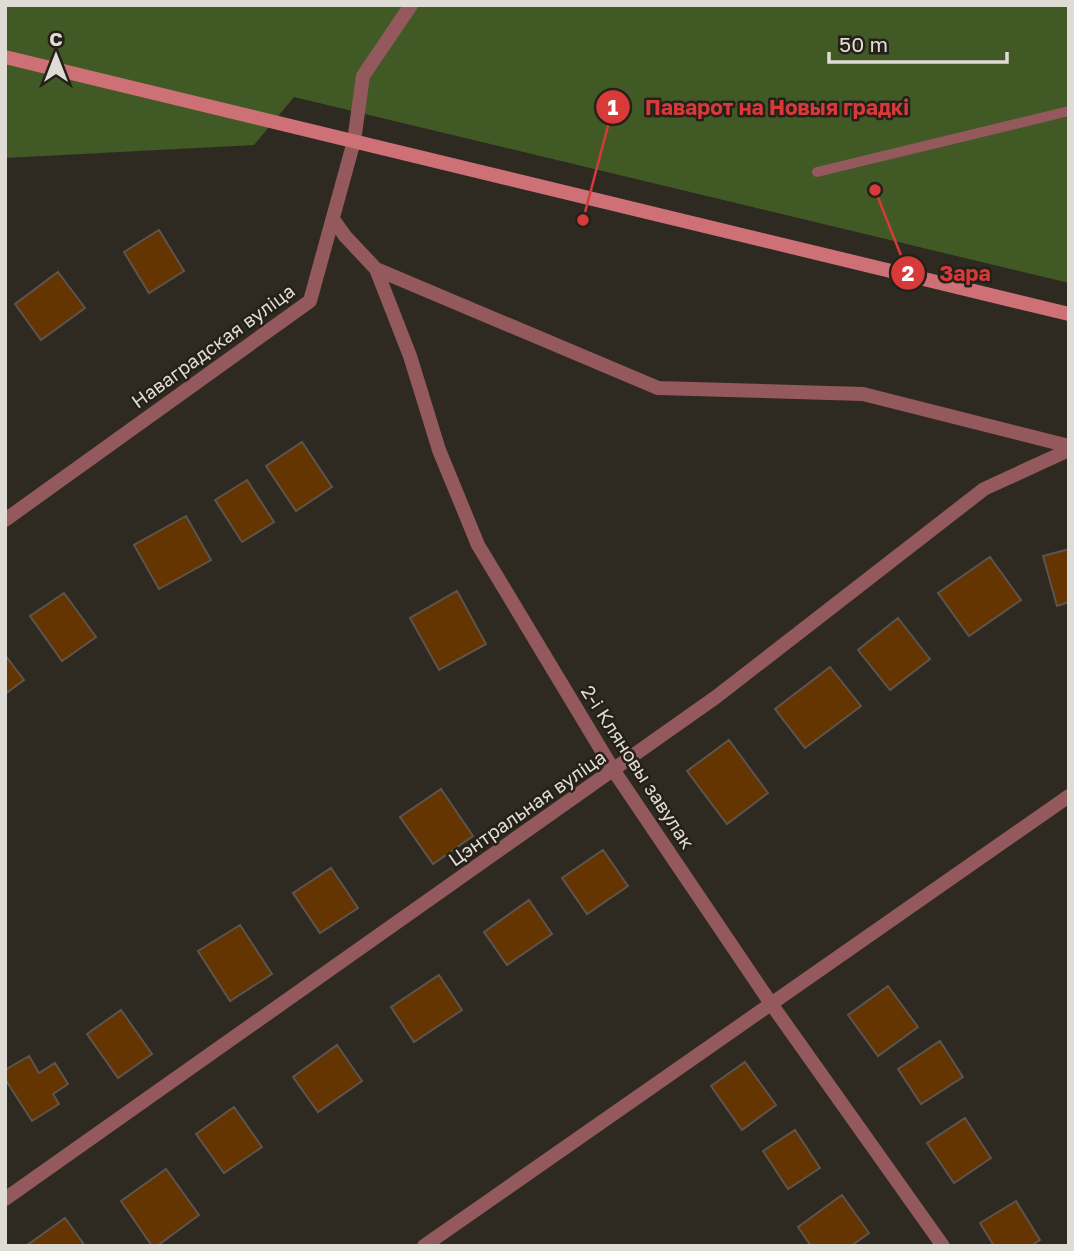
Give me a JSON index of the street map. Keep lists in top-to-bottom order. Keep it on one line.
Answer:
{"streets":{"street":["Наваградская вуліца","2-і Кляновы завулак","Цэнтральная вуліца"]},"crossings":[["2-і Кляновы завулак","Цэнтральная вуліца"]],"places":["Зара","Паварот на Новыя градкі"],"scale_bar":"50 m","north":"top"}
